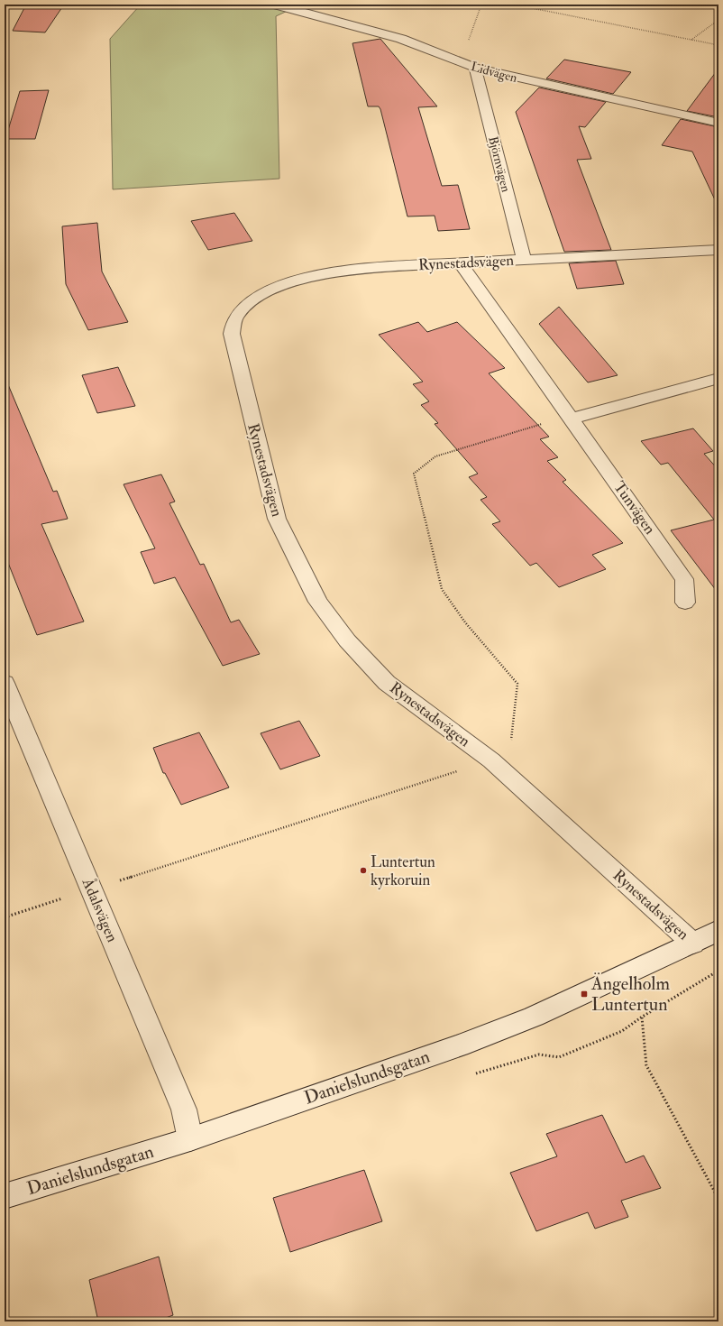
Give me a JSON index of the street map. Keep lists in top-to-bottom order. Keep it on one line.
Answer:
{"streets":{"street":["Lidvägen","Björnvägen","Rynestadsvägen","Tunvägen","Ådalsvägen","Danielslundsgatan"]},"crossings":[["Lidvägen","Björnvägen"],["Björnvägen","Rynestadsvägen"],["Rynestadsvägen","Tunvägen"],["Rynestadsvägen","Danielslundsgatan"],["Ådalsvägen","Danielslundsgatan"]],"places":{"other":["Luntertun kyrkoruin"],"transit":["Ängelholm Luntertun"]}}
